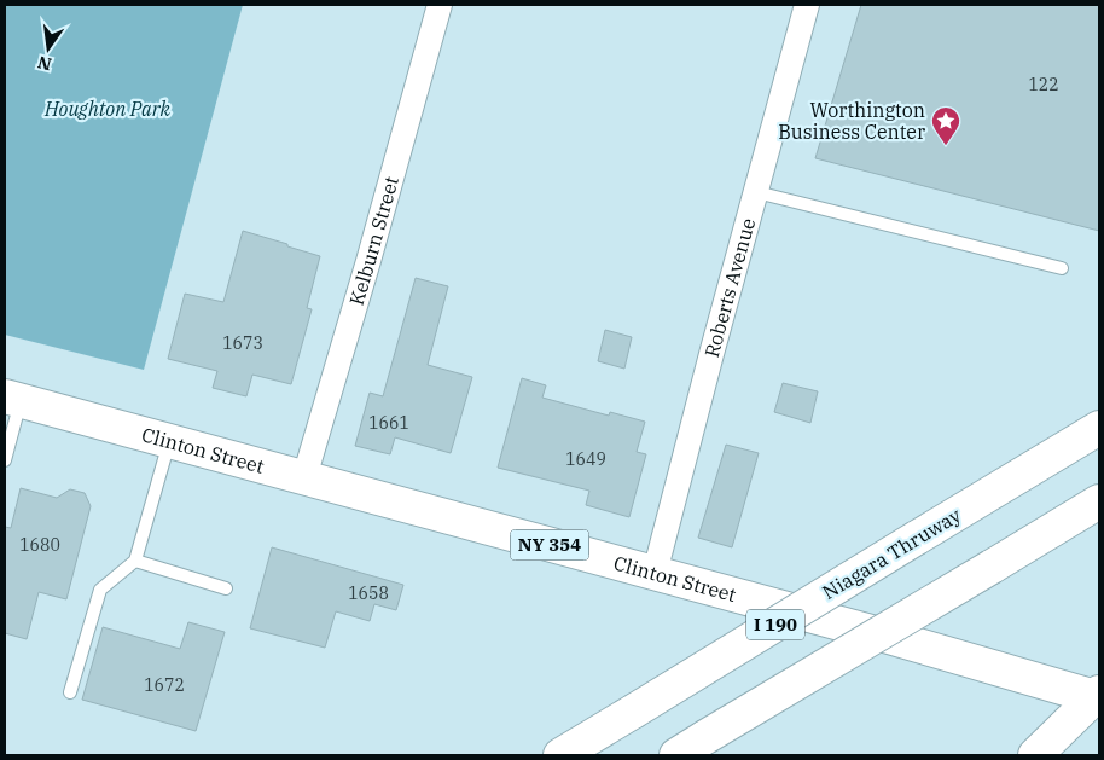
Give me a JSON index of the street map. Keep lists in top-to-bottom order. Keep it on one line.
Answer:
{"streets":{"main road":["Clinton Street","NY 354","Niagara Thruway","I 190"],"street":["Kelburn Street","Roberts Avenue"]},"crossings":[["Kelburn Street","Clinton Street"],["Roberts Avenue","Clinton Street"]],"parks":["Houghton Park"],"places":{"place":["Worthington Business Center"]},"house_numbers":["122","1673","1661","1649","1680","1658","1672"],"north":"bottom"}
